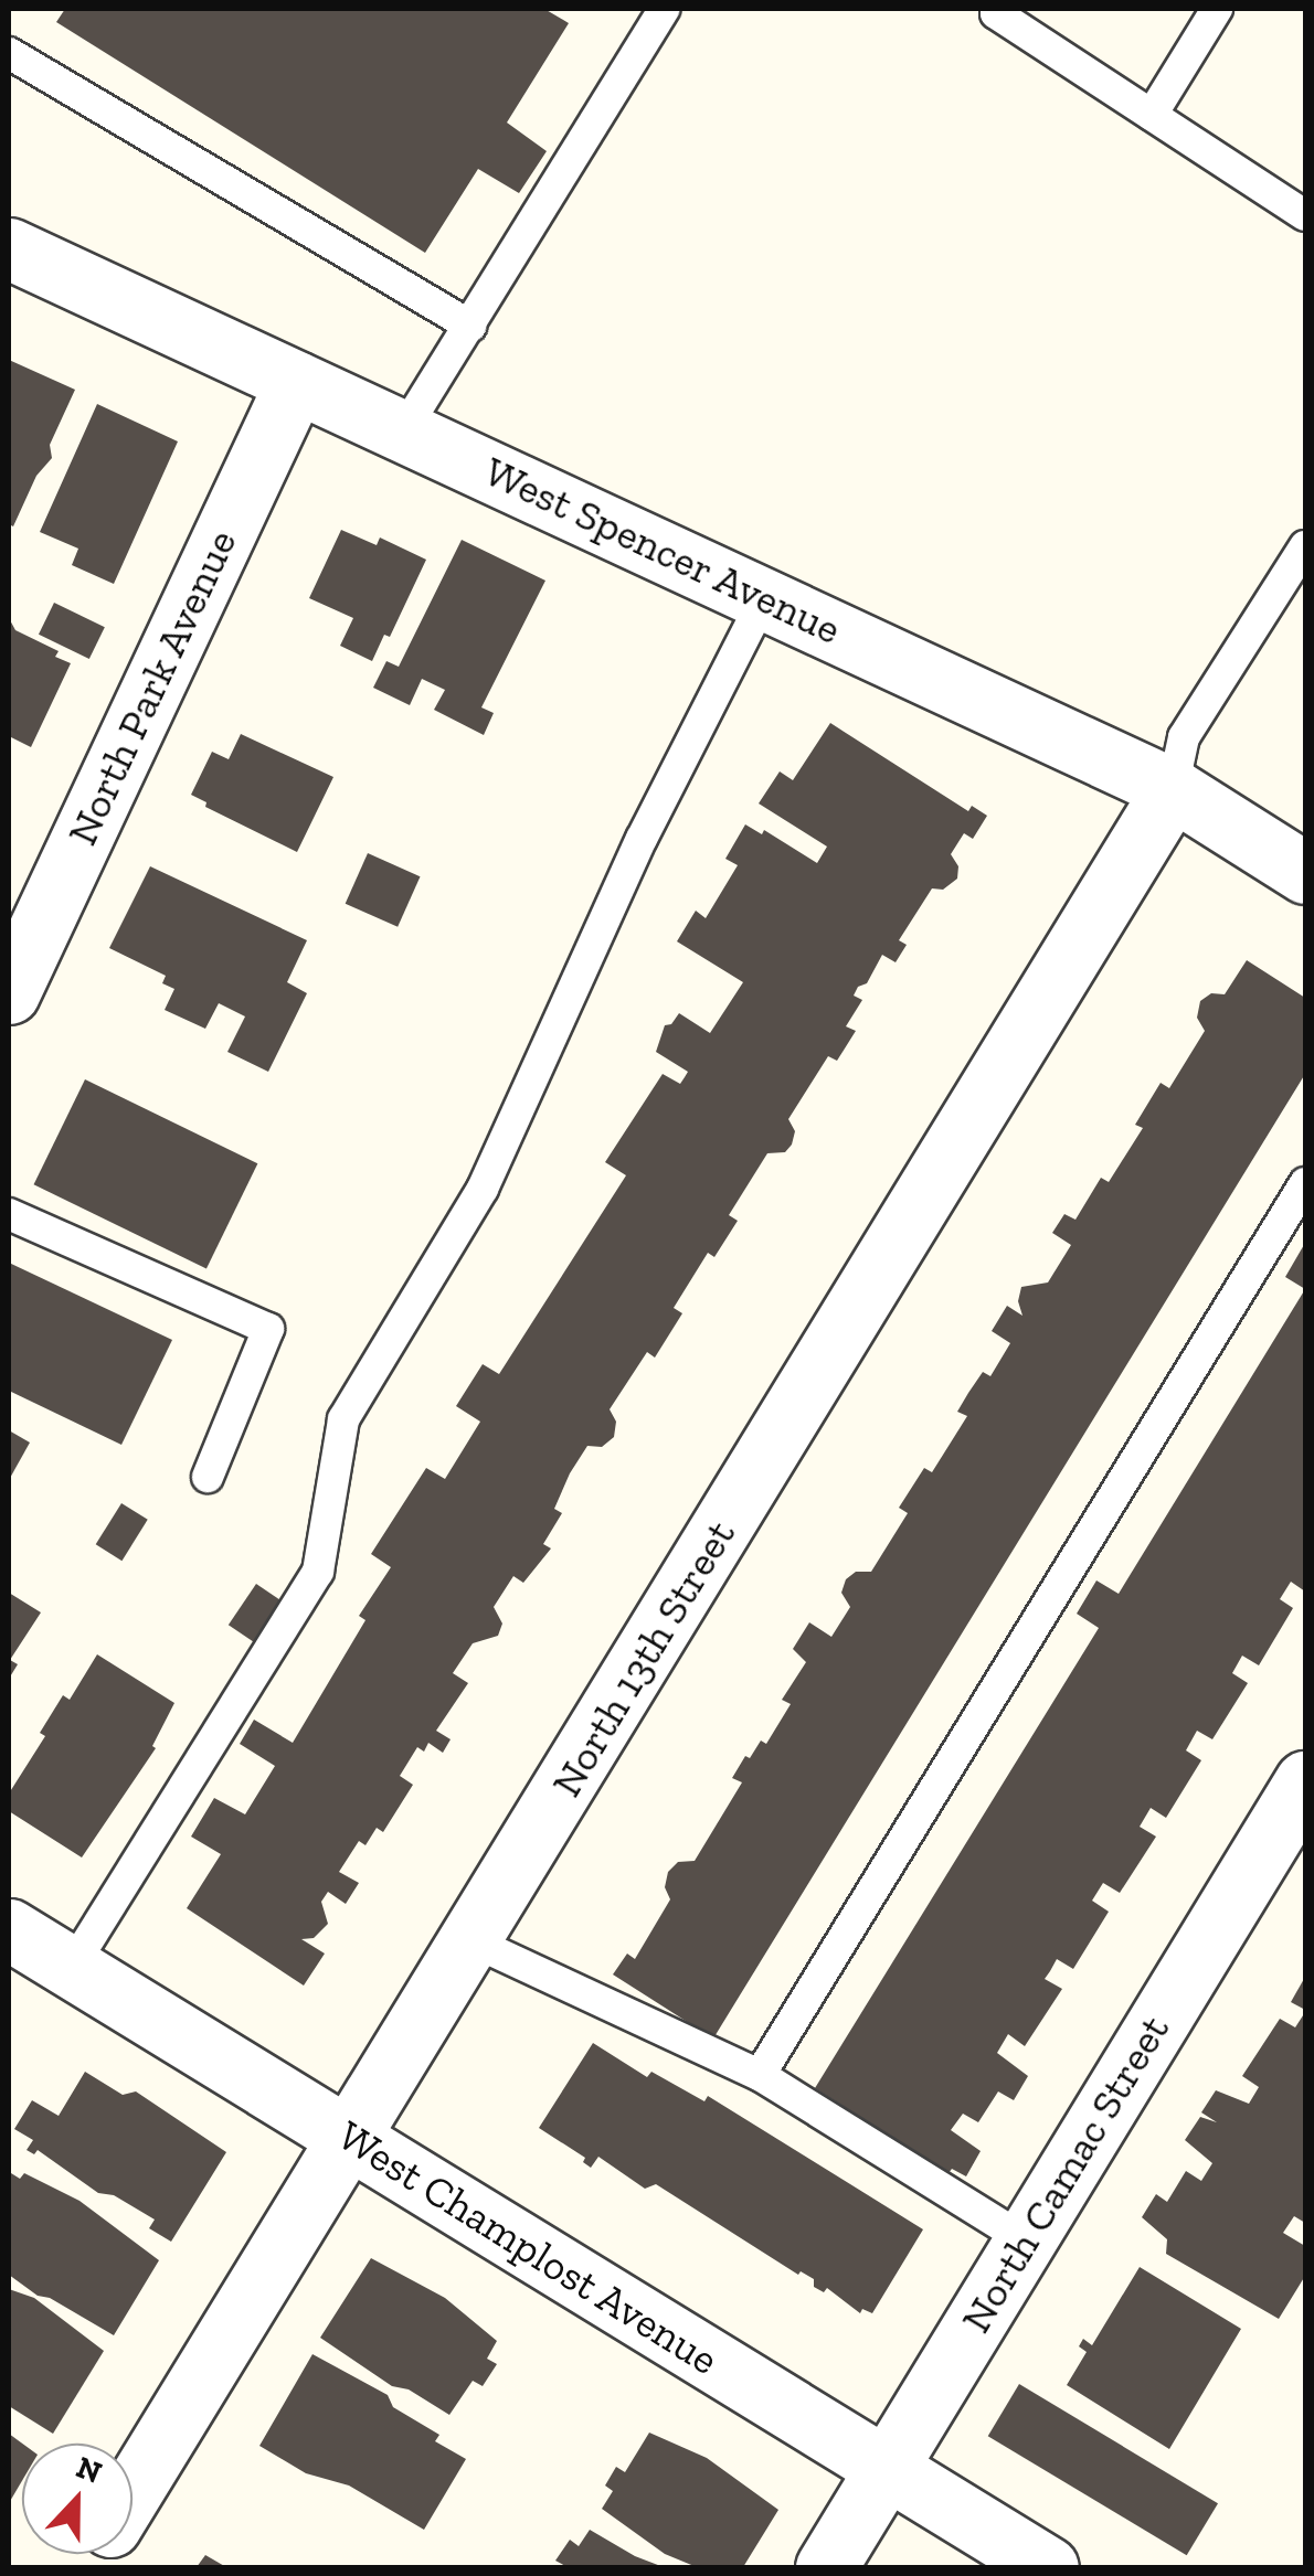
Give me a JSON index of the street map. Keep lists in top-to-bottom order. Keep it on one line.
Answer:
{"streets":{"street":["West Spencer Avenue","North Park Avenue","North 13th Street","North Camac Street","West Champlost Avenue"]},"crossings":[["West Spencer Avenue","North Park Avenue"],["West Spencer Avenue","North 13th Street"],["North 13th Street","West Champlost Avenue"],["North Camac Street","West Champlost Avenue"]],"north":"top"}
